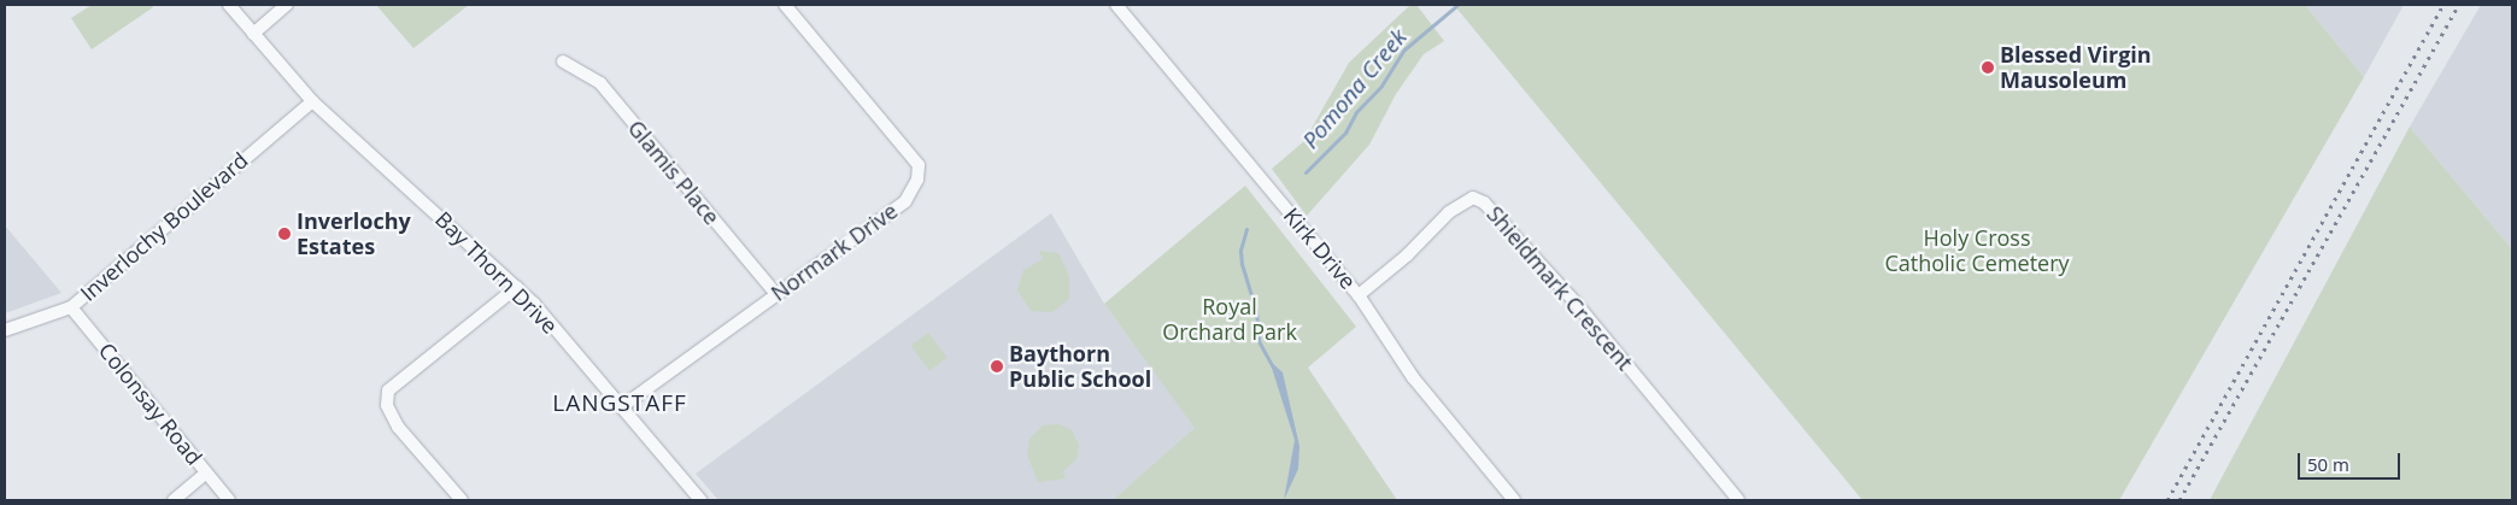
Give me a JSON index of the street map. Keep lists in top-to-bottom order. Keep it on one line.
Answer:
{"streets":{"street":["Glamis Place","Inverlochy Boulevard","Kirk Drive","Normark Drive","Bay Thorn Drive","Shieldmark Crescent","Colonsay Road"]},"crossings":[["Glamis Place","Normark Drive"],["Inverlochy Boulevard","Bay Thorn Drive"],["Inverlochy Boulevard","Colonsay Road"],["Kirk Drive","Shieldmark Crescent"],["Normark Drive","Bay Thorn Drive"]],"districts":["LANGSTAFF"],"water":["Pomona Creek"],"parks":["Holy Cross Catholic Cemetery","Royal Orchard Park"],"places":["Blessed Virgin Mausoleum","Inverlochy Estates","Baythorn Public School"],"scale_bar":"50 m"}
